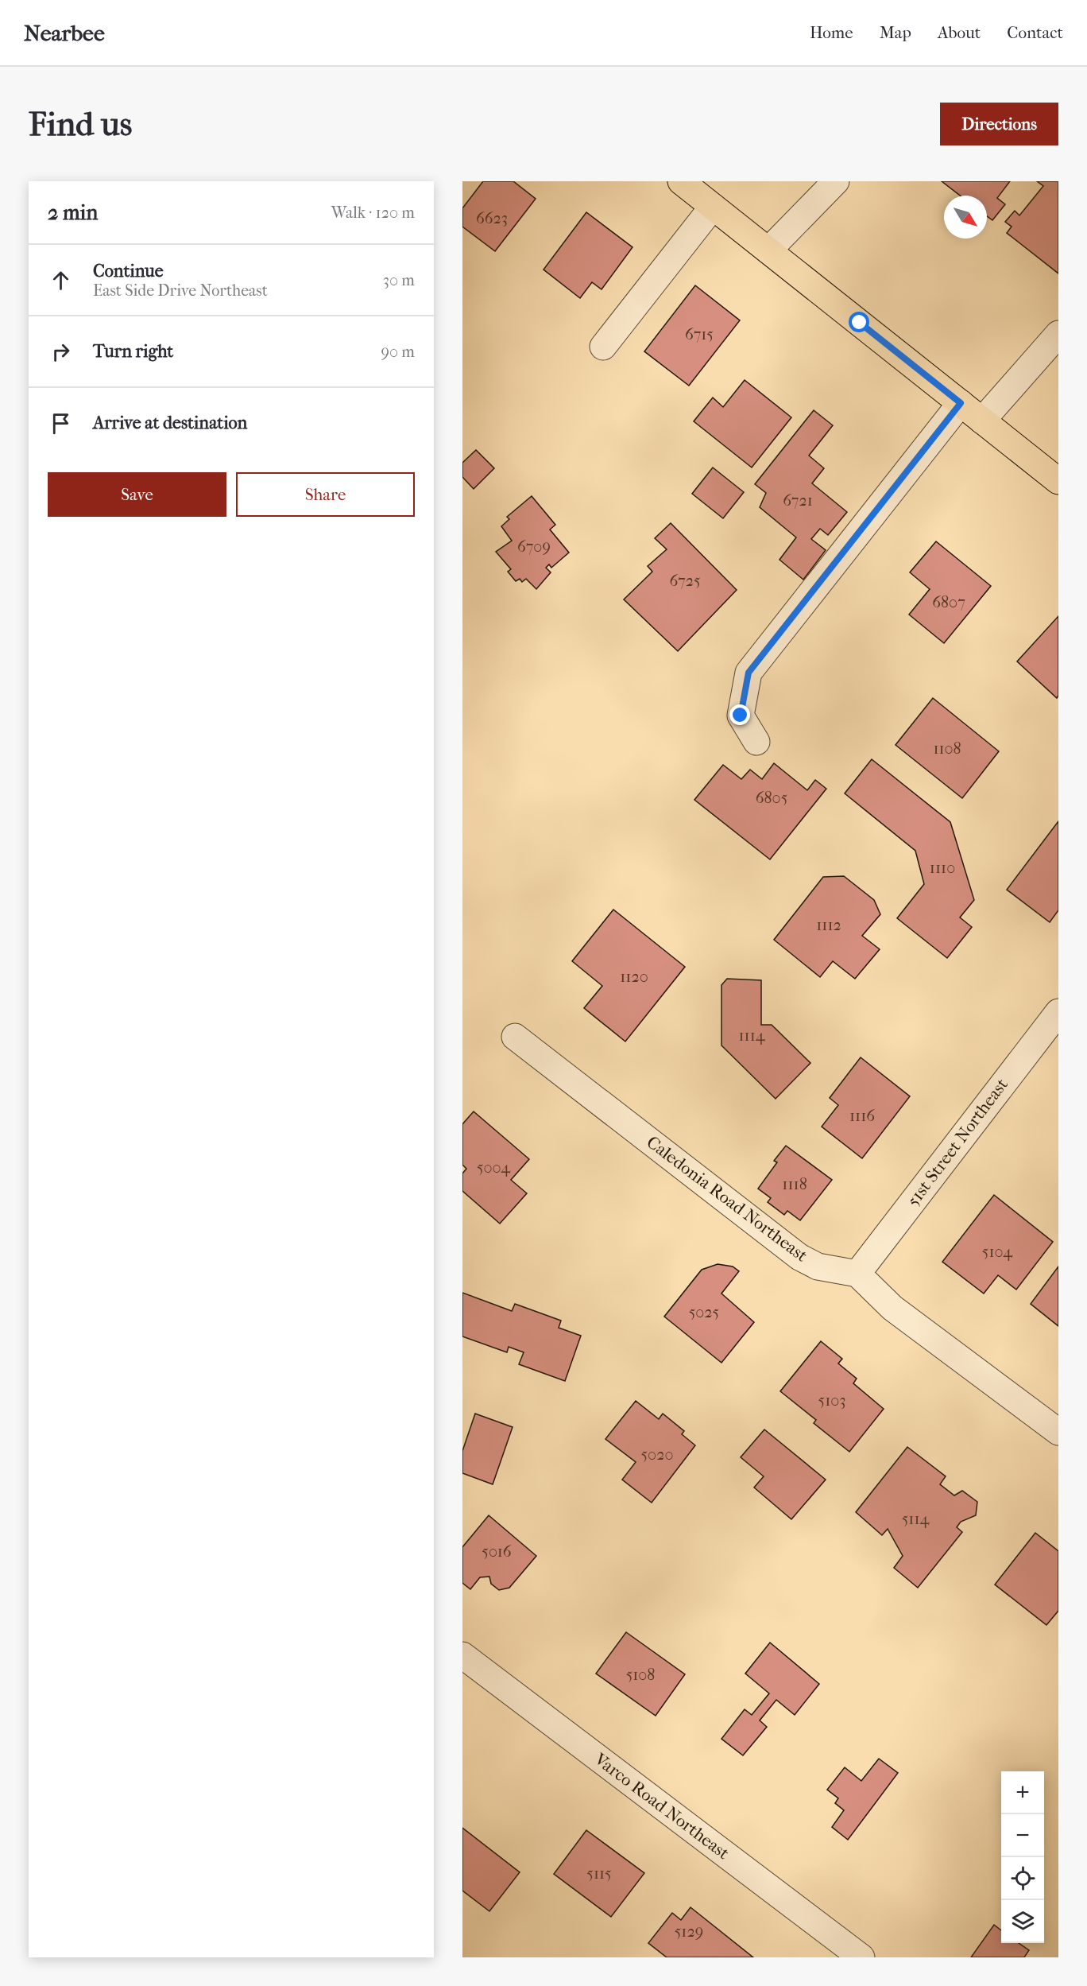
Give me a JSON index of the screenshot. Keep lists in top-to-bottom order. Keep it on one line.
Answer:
{"streets":{"street":["51st Street Northeast","Caledonia Road Northeast","Varco Road Northeast"]},"crossings":[["51st Street Northeast","Caledonia Road Northeast"]],"house_numbers":["6623","6715","6721","6709","6725","6807","1108","6805","1110","1112","1120","1114","1116","5004","1118","5104","5025","5103","5020","5114","5016","5108","5115","5129"],"north":"bottom right","page":{"header":"Nearbee","nav":["Home","Map","About","Contact"],"buttons":["Directions",["Save","Share"]],"title":"Find us","heading":["2 min","Walk · 120 m"],"list":[["Continue","East Side Drive Northeast","30 m"],["Turn right","90 m"],"Arrive at destination"],"map_buttons":["+","−"]}}
